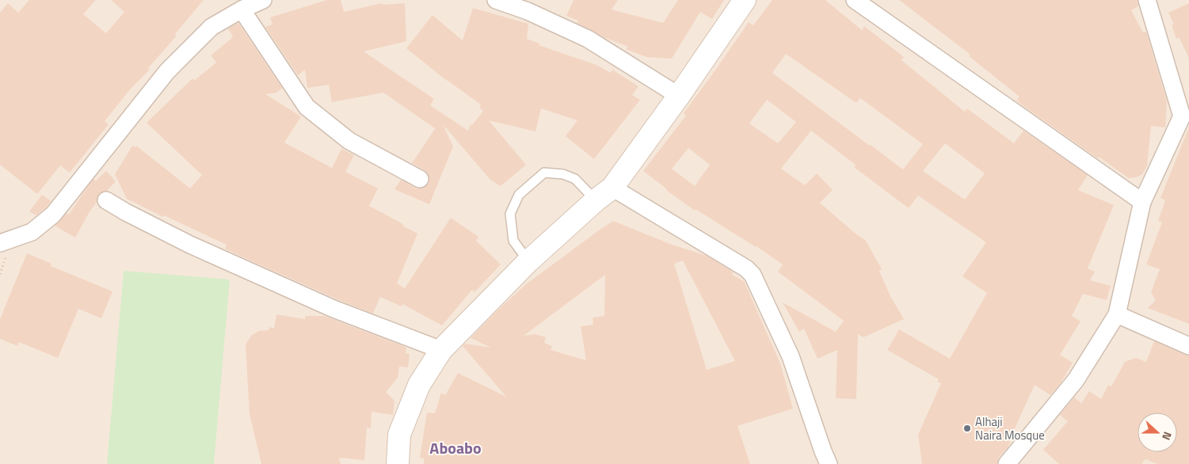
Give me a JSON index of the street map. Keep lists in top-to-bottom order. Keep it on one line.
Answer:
{"districts":["Aboabo"],"places":["Alhaji Naira Mosque"],"north":"right"}
